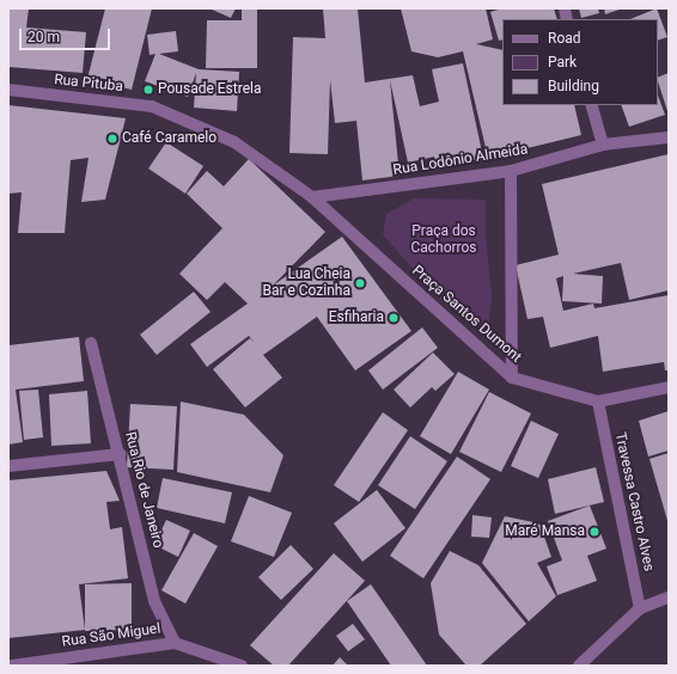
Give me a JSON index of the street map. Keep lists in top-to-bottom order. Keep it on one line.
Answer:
{"streets":{"street":["Rua Pituba","Rua Lodônio Almeida","Praça Santos Dumont","Rua Rio de Janeiro","Travessa Castro Alves","Rua São Miguel"]},"crossings":[["Rua Pituba","Rua Lodônio Almeida"],["Rua Pituba","Praça Santos Dumont"],["Rua Lodônio Almeida","Praça Santos Dumont"],["Rua Rio de Janeiro","Rua São Miguel"]],"parks":["Praça dos Cachorros"],"places":["Pousade Estrela","Café Caramelo","Lua Cheia Bar e Cozinha","Esfiharia","Maré Mansa"],"legend":["Road","Park","Building"],"scale_bar":"20 m"}
